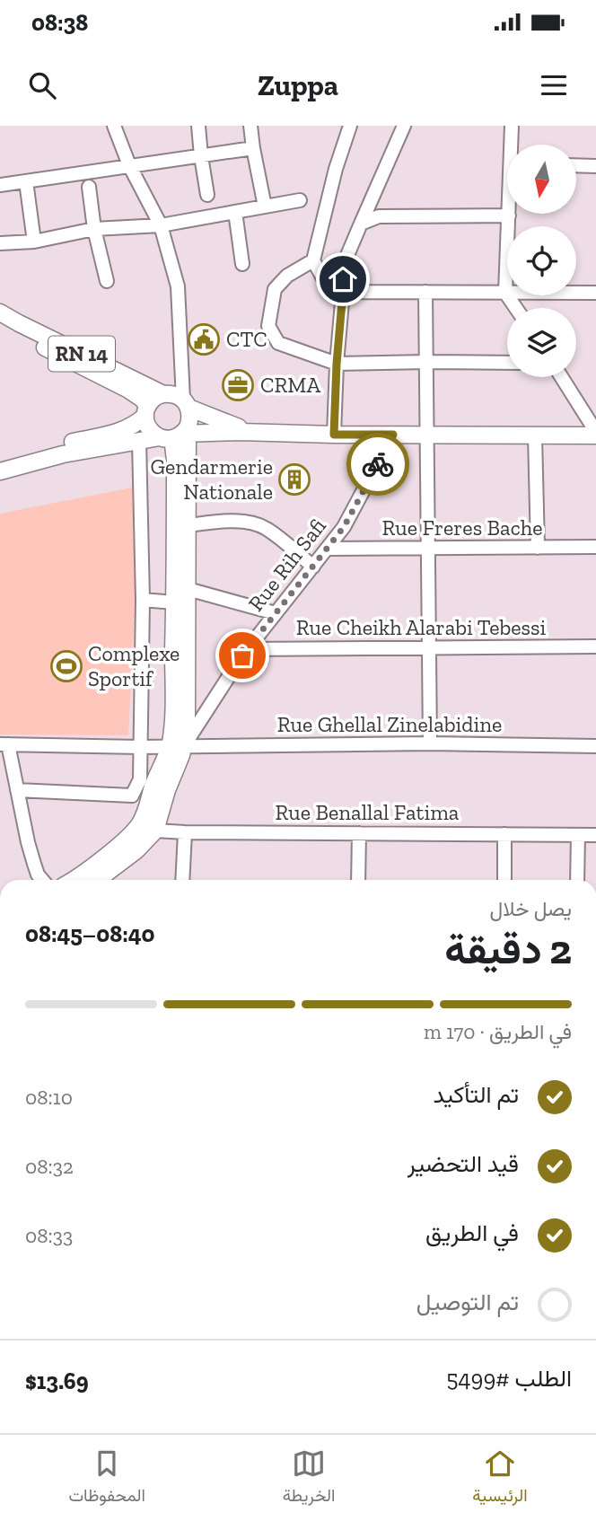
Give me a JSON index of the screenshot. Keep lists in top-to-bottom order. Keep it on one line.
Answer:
{"streets":{"main road":["RN 14"],"street":["Rue Freres Bache","Rue Rih Safi","Rue Cheikh Alarabi Tebessi","Rue Ghellal Zinelabidine","Rue Benallal Fatima"]},"crossings":[["Rue Freres Bache","Rue Rih Safi"],["Rue Rih Safi","Rue Cheikh Alarabi Tebessi"],["Rue Rih Safi","Rue Ghellal Zinelabidine"]],"places":{"public building":["CTC"],"office":["CRMA"],"building":["Gendarmerie Nationale"],"sports":["Complexe Sportif"]},"north":"bottom","page":{"status":"08:38","header":"Zuppa","heading":["2 دقيقة","يصل خلال","08:40–08:45"],"panel":["الطلب #5499","$13.69"],"bar":"في الطريق · 170 m","list":[["تم التأكيد","08:10"],["قيد التحضير","08:32"],["في الطريق","08:33"],"تم التوصيل"],"tabs":["الرئيسية","الخريطة","المحفوظات"]}}
